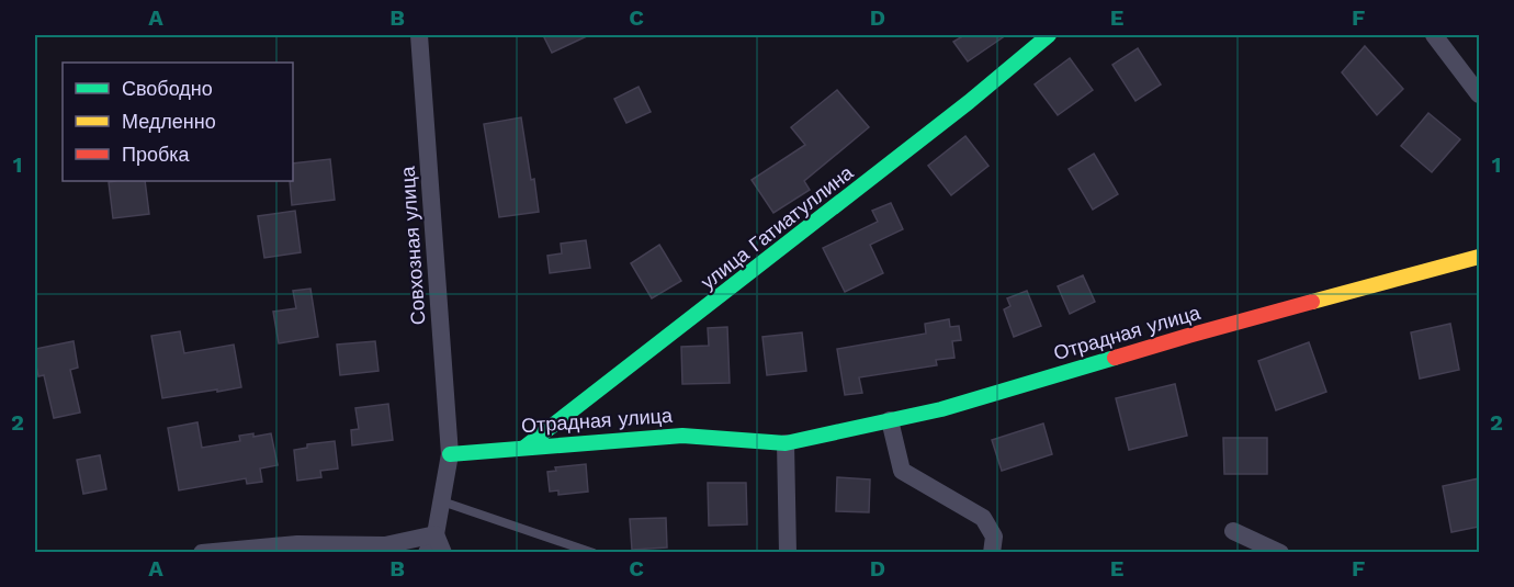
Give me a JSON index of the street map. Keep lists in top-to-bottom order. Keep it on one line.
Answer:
{"streets":{"street":["улица Гатиатуллина","Совхозная улица","Отрадная улица"]},"crossings":[["улица Гатиатуллина","Отрадная улица"],["Совхозная улица","Отрадная улица"]],"legend":["Свободно","Медленно","Пробка"],"grid":{"columns":["A","B","C","D","E","F"],"rows":["1","2"]}}
